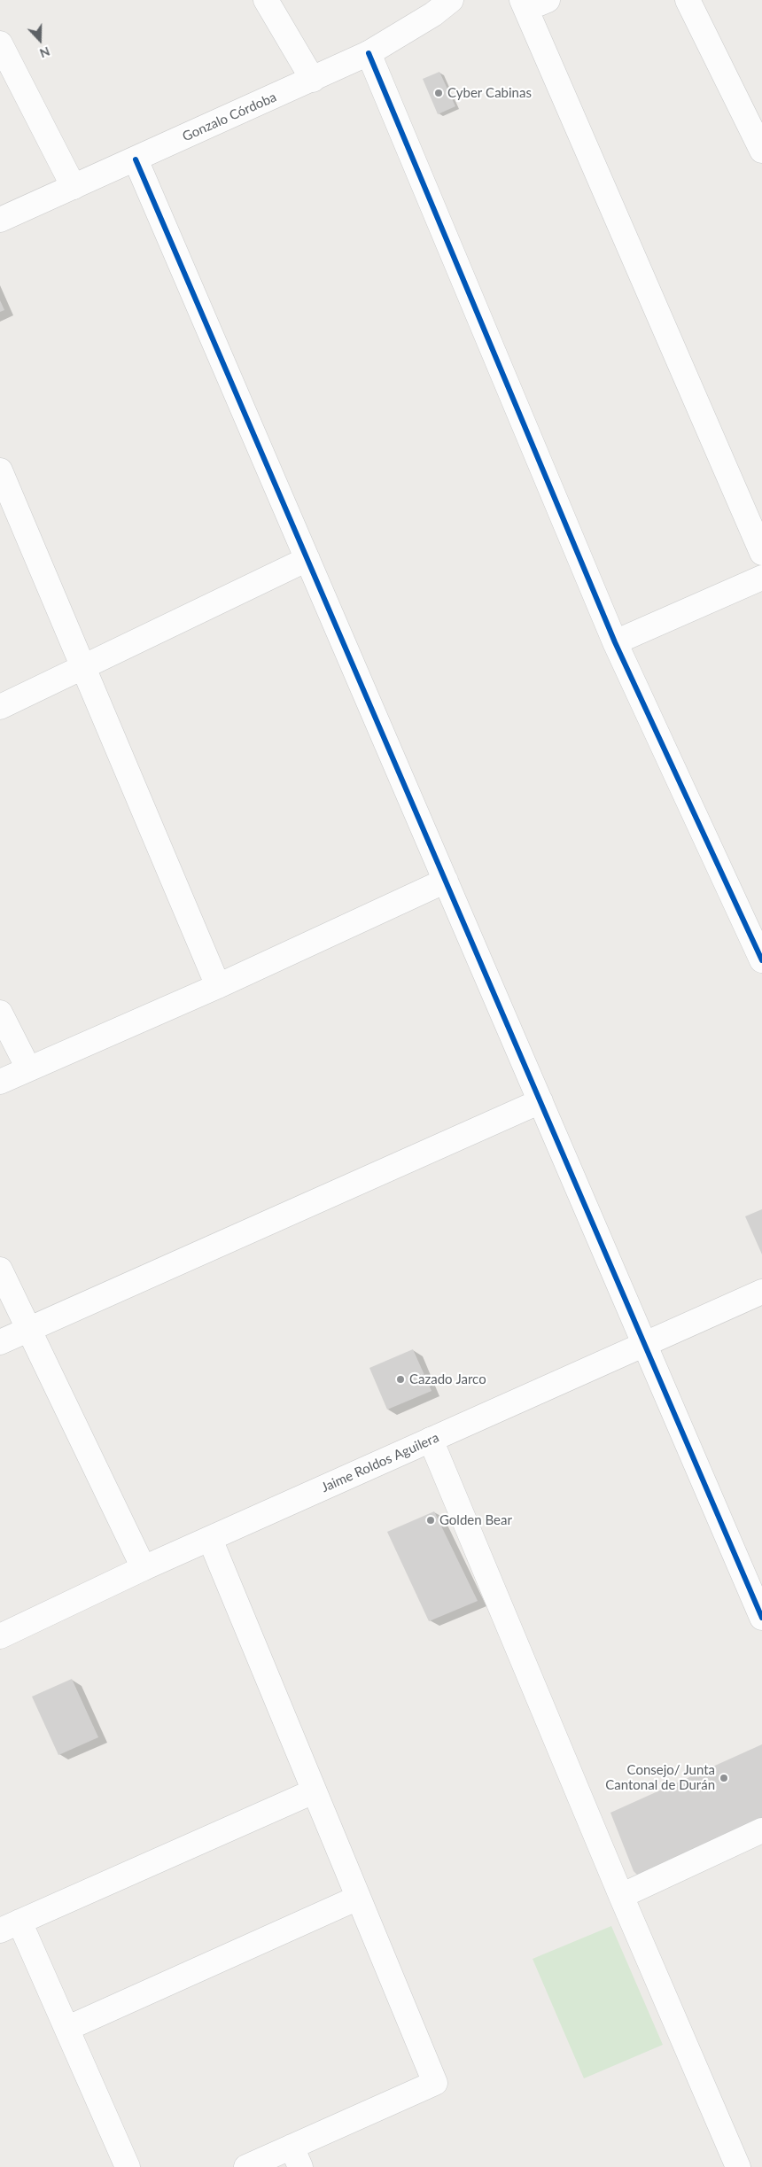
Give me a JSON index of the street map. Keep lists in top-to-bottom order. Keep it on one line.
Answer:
{"streets":{"street":["Gonzalo Córdoba","Jaime Roldos Aguilera"]},"places":["Cyber Cabinas","Cazado Jarco","Golden Bear","Consejo/ Junta Cantonal de Durán"],"north":"bottom"}
